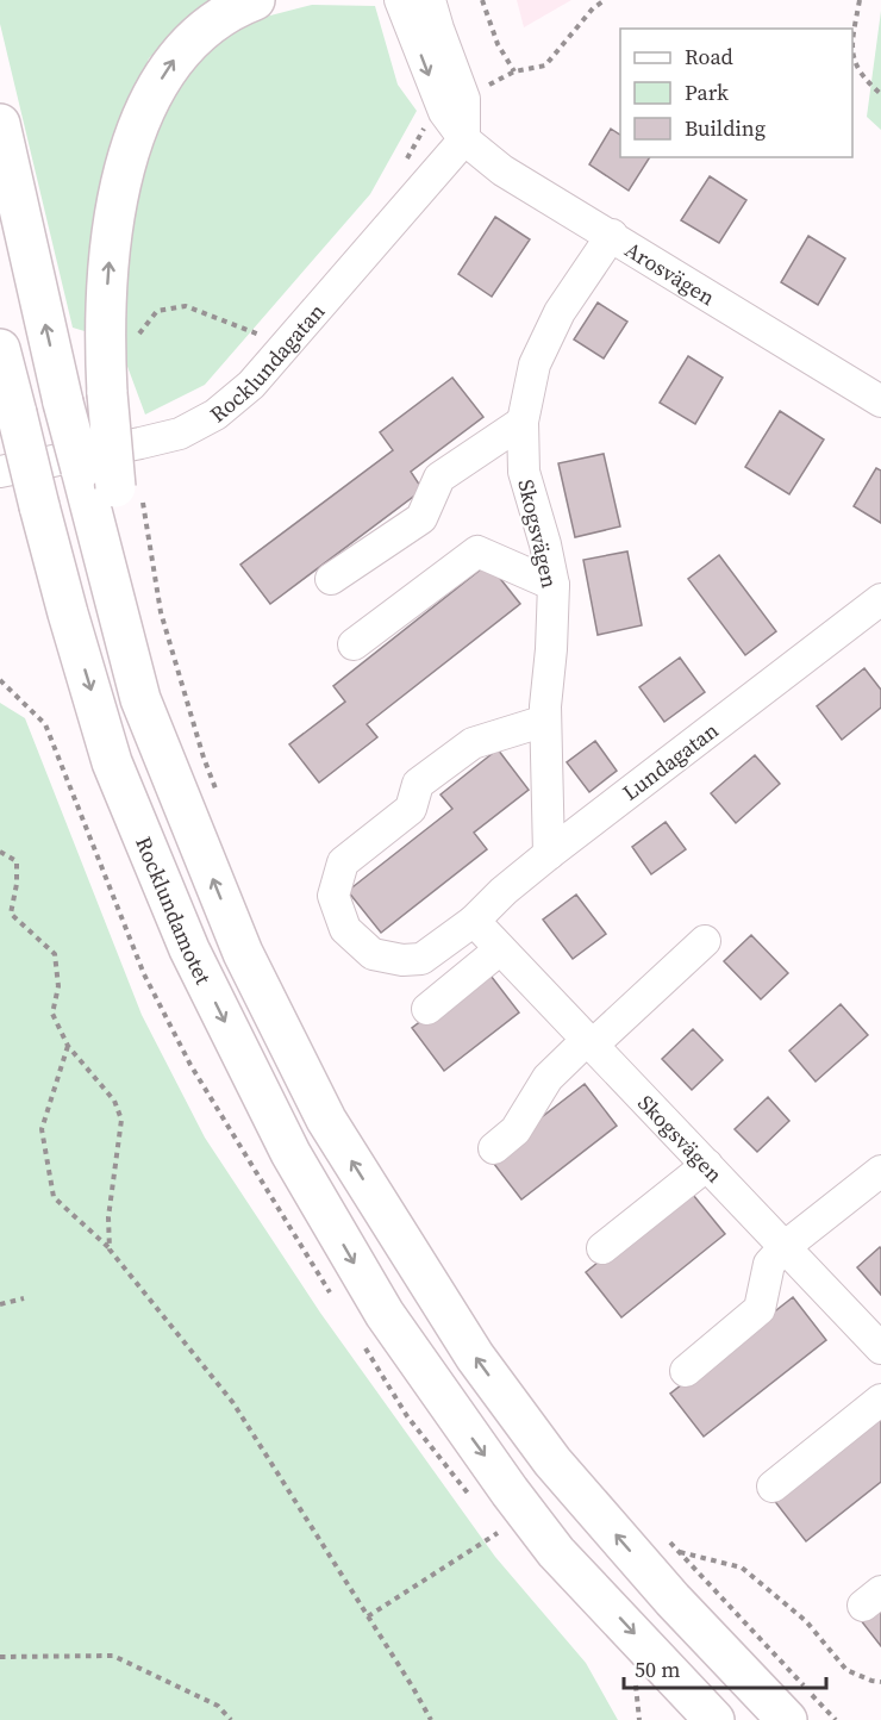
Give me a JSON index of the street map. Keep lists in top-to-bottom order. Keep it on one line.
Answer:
{"streets":{"highway":["Rocklundamotet"],"street":["Arosvägen","Rocklundagatan","Skogsvägen","Lundagatan"]},"crossings":[["Arosvägen","Rocklundagatan"],["Arosvägen","Skogsvägen"],["Skogsvägen","Lundagatan"]],"legend":["Road","Park","Building"],"scale_bar":"50 m"}
